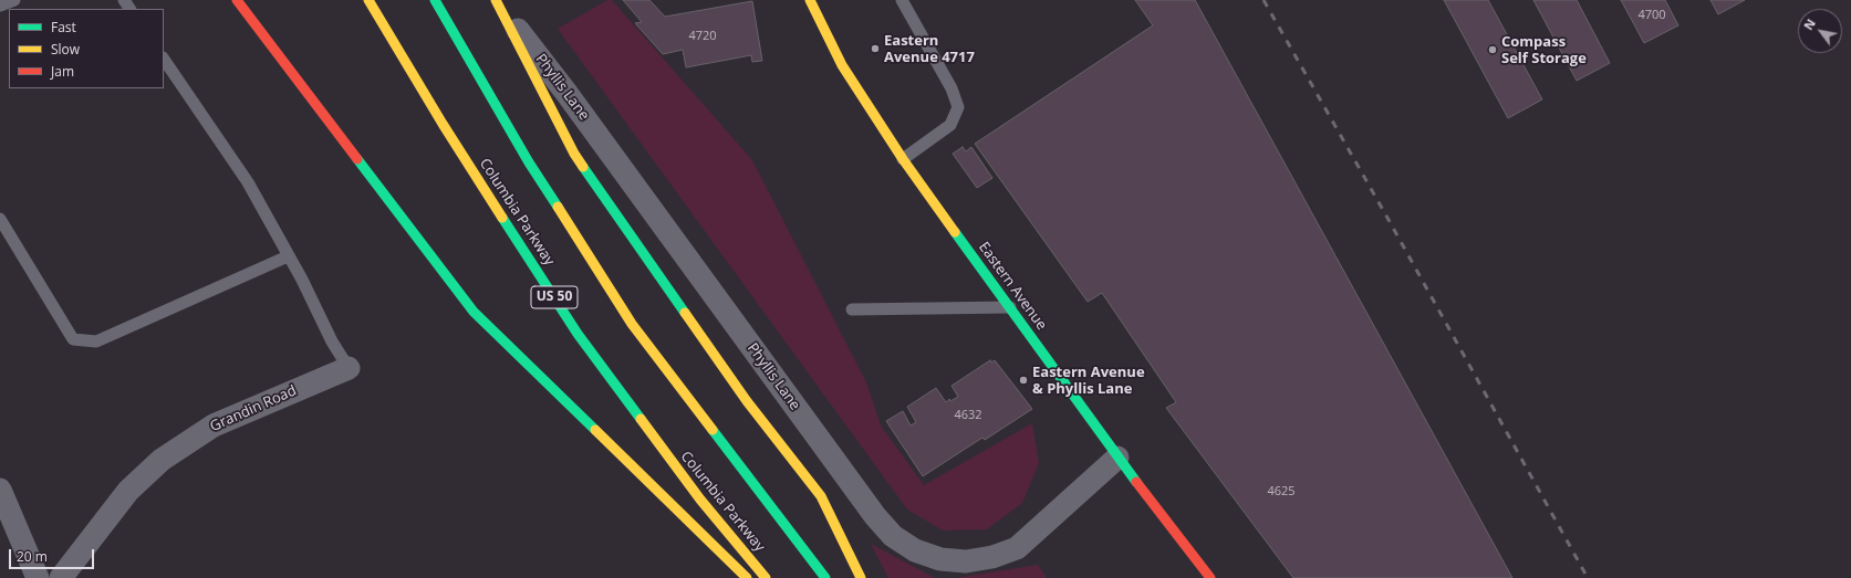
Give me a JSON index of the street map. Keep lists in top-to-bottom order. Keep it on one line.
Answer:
{"streets":{"main road":["Columbia Parkway","Eastern Avenue","US 50"],"street":["Phyllis Lane","Grandin Road"]},"crossings":[["Phyllis Lane","Eastern Avenue"]],"places":["Eastern Avenue 4717","Compass Self Storage","Eastern Avenue & Phyllis Lane"],"house_numbers":["4700","4720","4632","4625"],"legend":["Fast","Slow","Jam"],"scale_bar":"20 m","north":"top left"}
